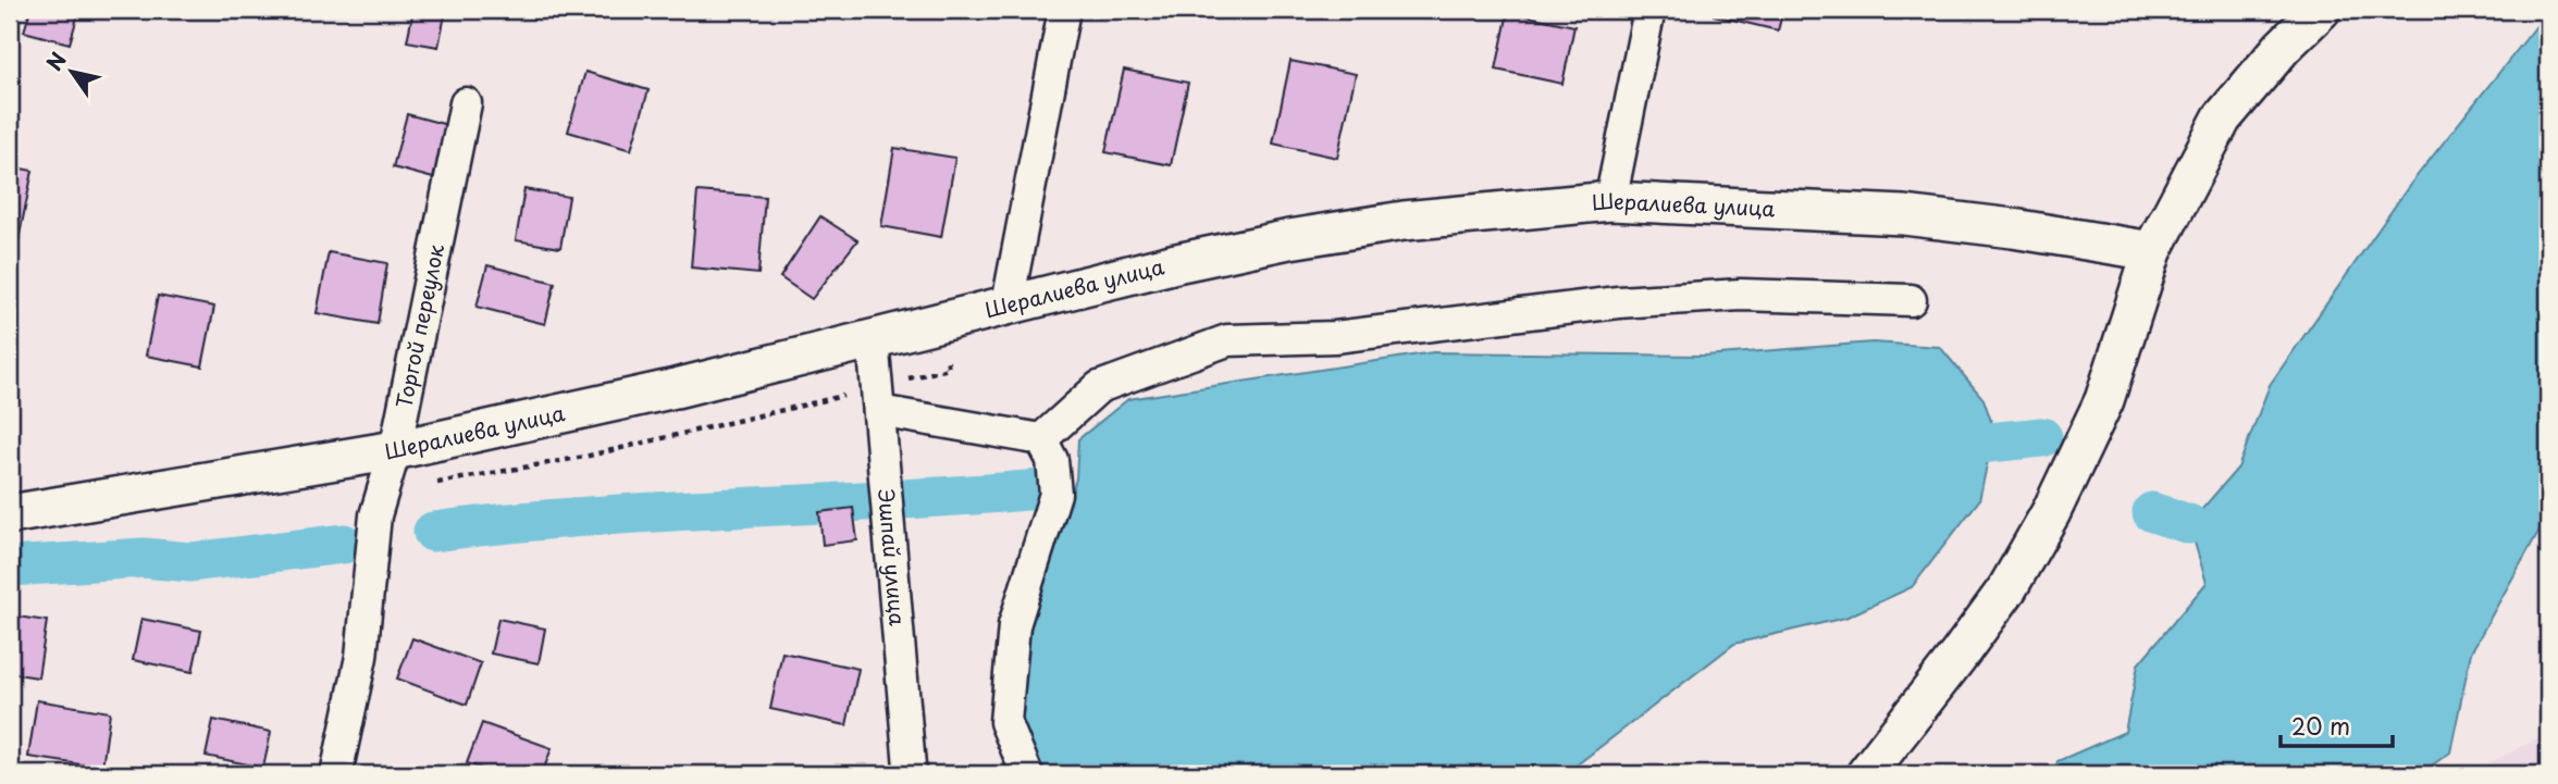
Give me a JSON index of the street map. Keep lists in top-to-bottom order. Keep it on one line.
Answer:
{"streets":{"street":["Шералиева улица","Торгой переулок","Эшпай улица"]},"crossings":[["Шералиева улица","Торгой переулок"],["Шералиева улица","Эшпай улица"]],"scale_bar":"20 m","north":"top left"}
